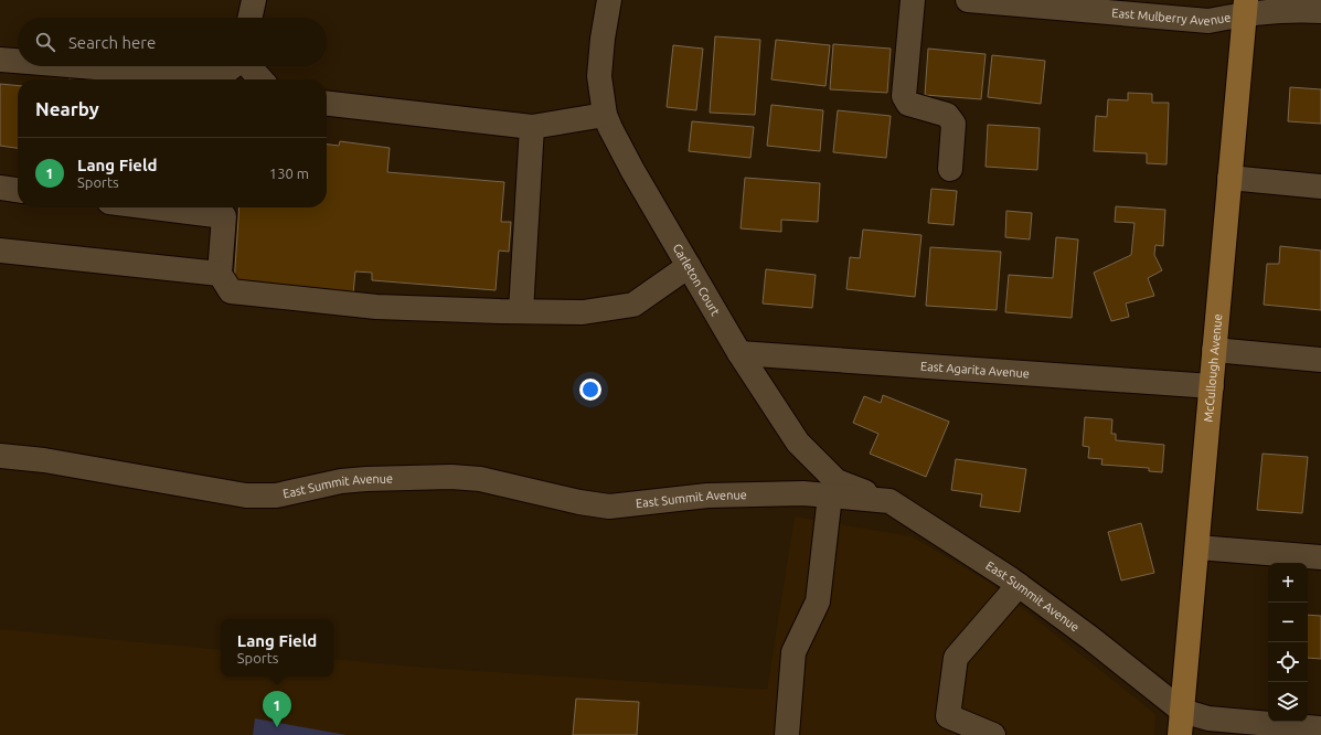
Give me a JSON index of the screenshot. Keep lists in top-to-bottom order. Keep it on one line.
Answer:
{"streets":{"main road":["McCullough Avenue"],"street":["East Mulberry Avenue","Carleton Court","East Agarita Avenue","East Summit Avenue"]},"crossings":[["East Mulberry Avenue","McCullough Avenue"],["Carleton Court","East Agarita Avenue"],["Carleton Court","East Summit Avenue"],["McCullough Avenue","East Agarita Avenue"],["McCullough Avenue","East Summit Avenue"]],"page":{"search":"Search here","heading":"Nearby","list":[{"mark":"1","name":"Lang Field","note":"Sports","value":"130 m"}],"map_buttons":["+","−"],"popup":["Lang Field","Sports"],"pins":"1"}}
